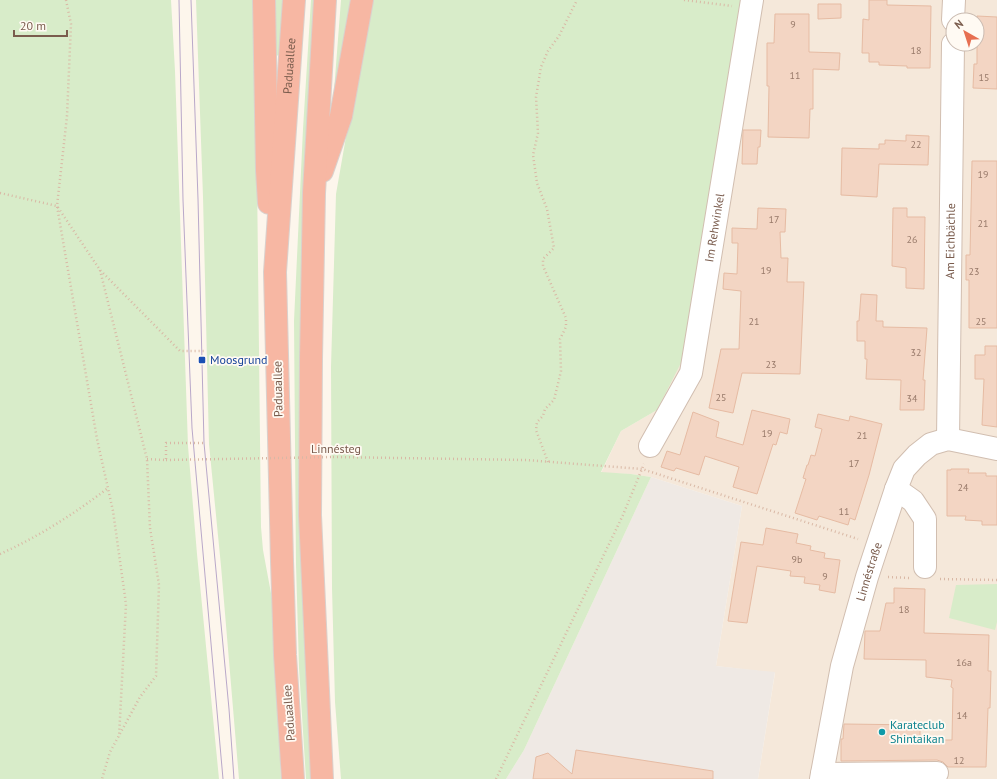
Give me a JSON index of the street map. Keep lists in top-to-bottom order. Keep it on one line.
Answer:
{"streets":{"highway":["Paduaallee"],"street":["Im Rehwinkel","Am Eichbächle","Linnéstraße"],"path":["Linnésteg"]},"crossings":[["Am Eichbächle","Linnéstraße"],["Linnésteg","Linnéstraße"]],"places":{"transit":["Moosgrund"],"other":["Karateclub Shintaikan"]},"house_numbers":["9","18","11","15","22","19","17","21","26","19","23","21","25","32","23","25","34","19","21","17","24","11","9b","9","18","16a","14","12"],"scale_bar":"20 m","north":"top left"}
